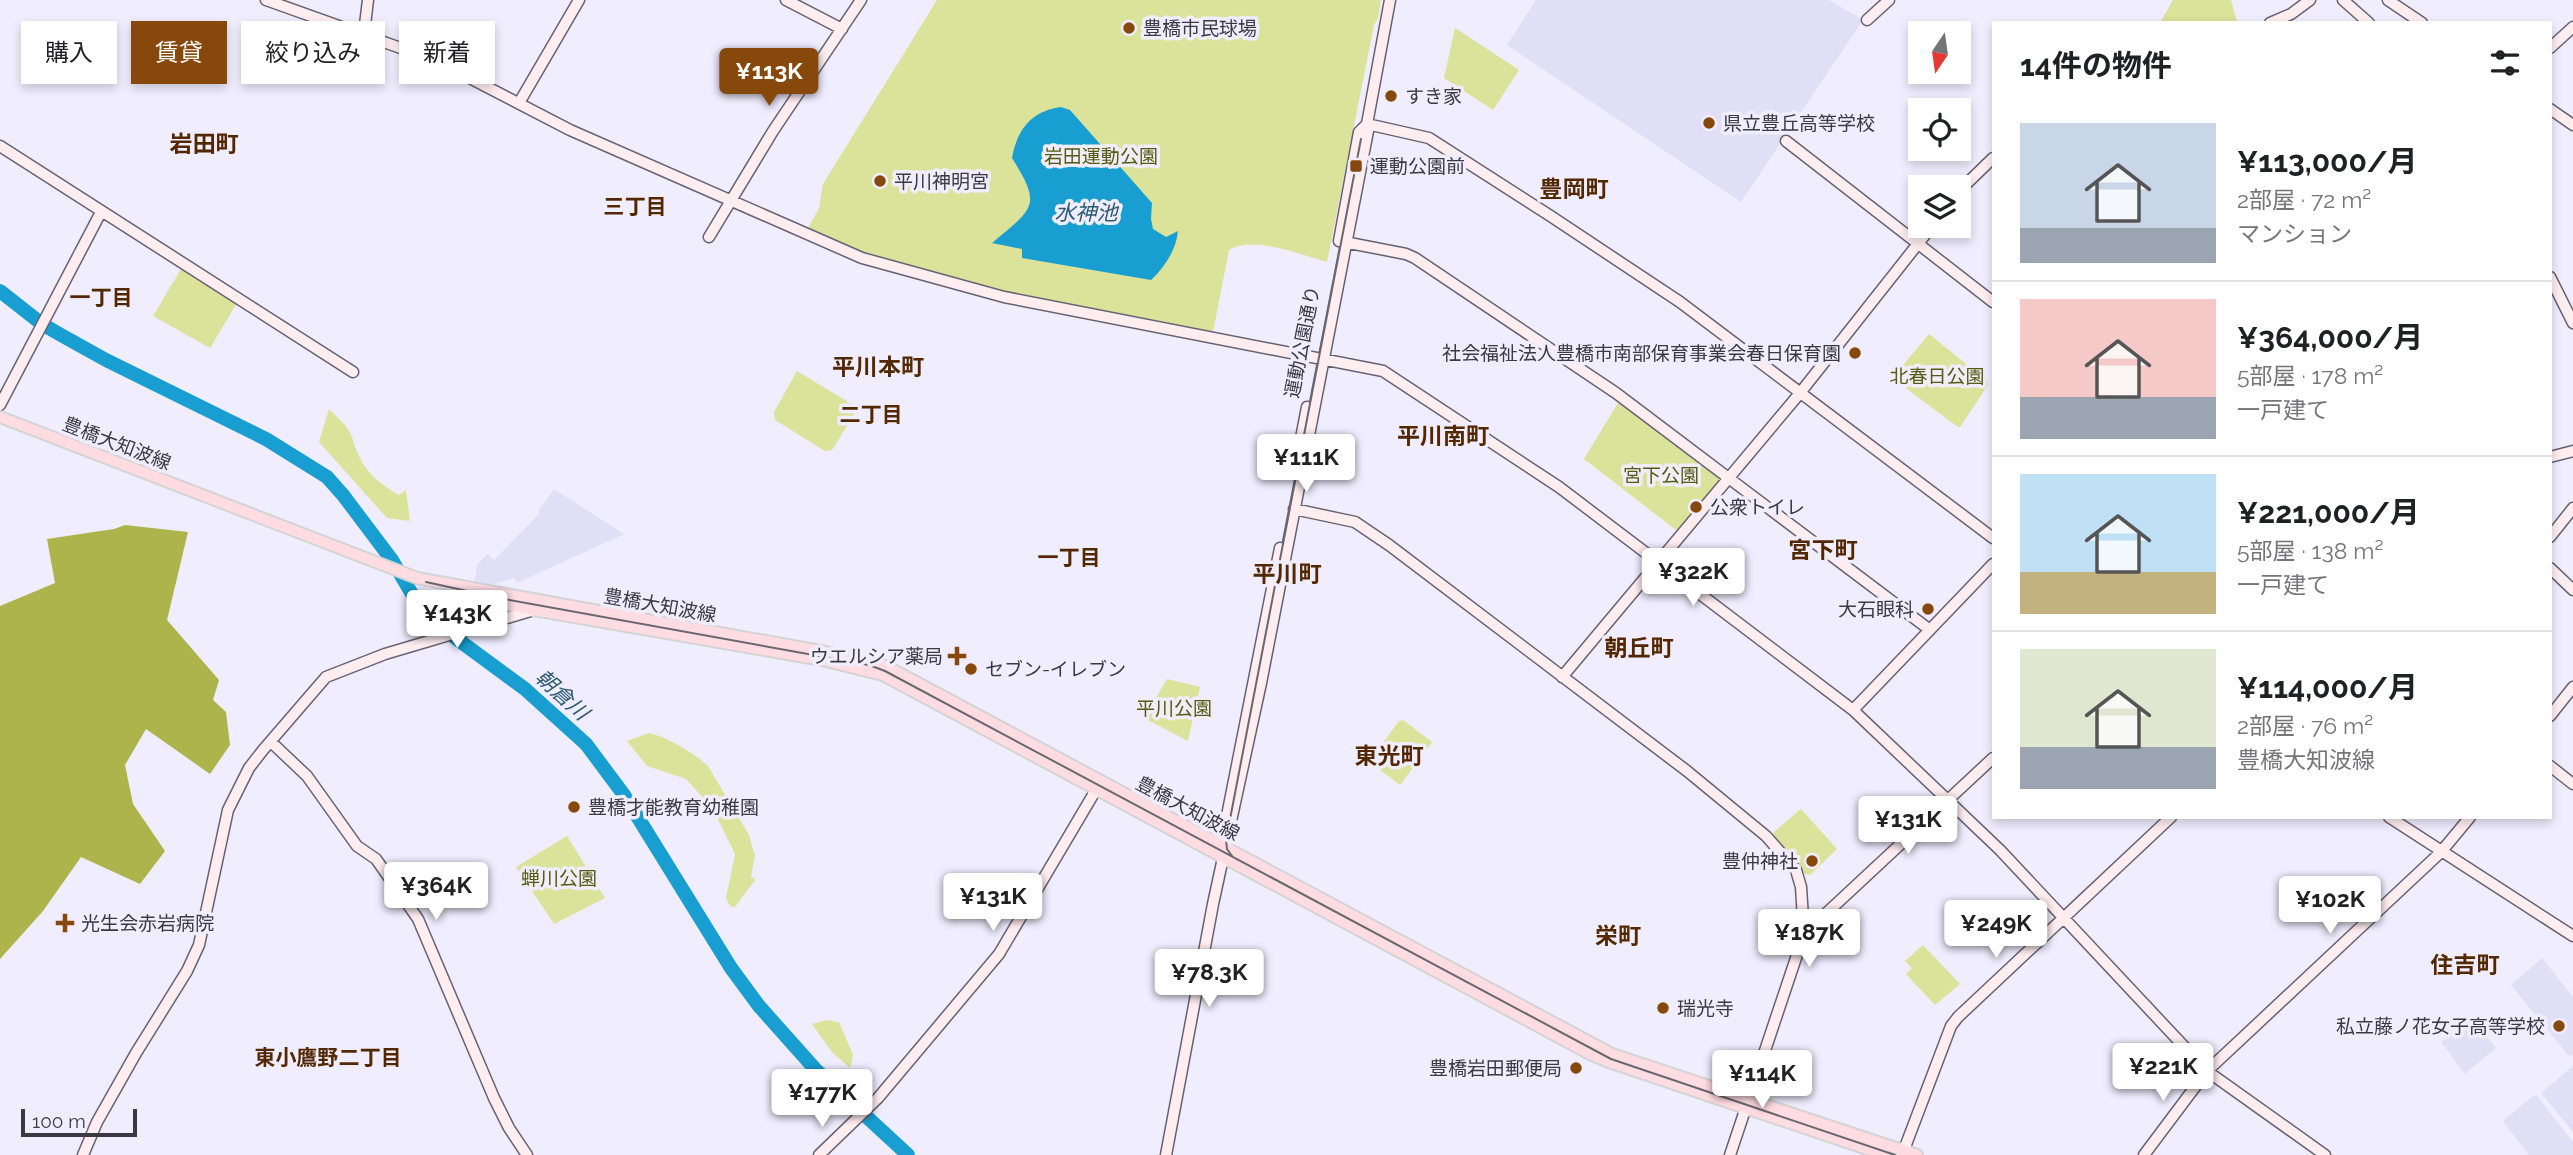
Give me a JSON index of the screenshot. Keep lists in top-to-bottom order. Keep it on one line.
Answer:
{"streets":{"main road":["豊橋大知波線"],"street":["運動公園通り"]},"crossings":[["運動公園通り","豊橋大知波線"]],"districts":["岩田町","豊岡町","三丁目","一丁目","平川本町","二丁目","平川南町","宮下町","一丁目","平川町","朝丘町","東光町","栄町","住吉町","東小鷹野二丁目"],"water":["水神池","朝倉川"],"parks":["岩田運動公園","北春日公園","宮下公園","平川公園","蝉川公園"],"places":{"other":["豊橋市民球場","すき家","県立豊丘高等学校","平川神明宮","社会福祉法人豊橋市南部保育事業会春日保育園","公衆トイレ","大石眼科","セブン-イレブン","豊橋才能教育幼稚園","豊仲神社","瑞光寺","私立藤ノ花女子高等学校","豊橋岩田郵便局"],"transit":["運動公園前"],"health":["ウエルシア薬局","光生会赤岩病院"]},"scale_bar":"100 m","north":"bottom","page":{"chip":["購入","賃貸","絞り込み","新着"],"heading":"14件の物件","price":["¥113K","¥111K","¥322K","¥143K","¥131K","¥364K","¥131K","¥102K","¥249K","¥187K","¥78.3K","¥221K","¥114K","¥177K"],"list":[{"name":"¥113,000/月","note":"2部屋 · 72 m² · マンション"},{"name":"¥364,000/月","note":"5部屋 · 178 m² · 一戸建て"},{"name":"¥221,000/月","note":"5部屋 · 138 m² · 一戸建て"},{"name":"¥114,000/月","note":"2部屋 · 76 m² · 豊橋大知波線"}],"scale":"100 m"}}
